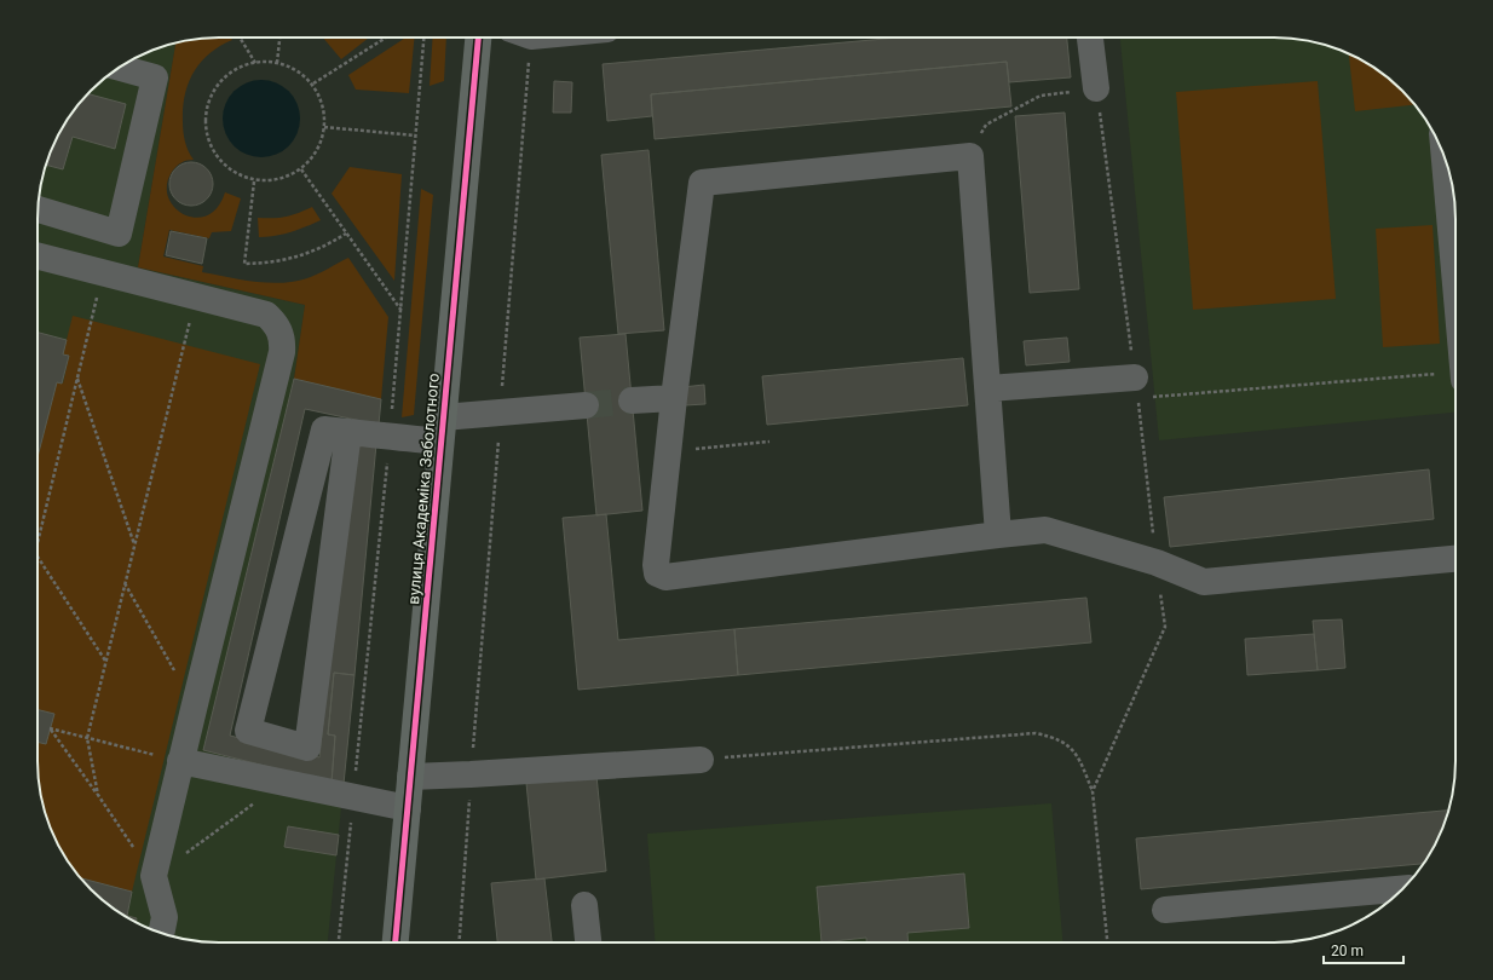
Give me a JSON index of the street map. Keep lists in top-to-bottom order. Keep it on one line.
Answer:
{"streets":{"highway":["вулиця Академіка Заболотного"]},"scale_bar":"20 m"}
